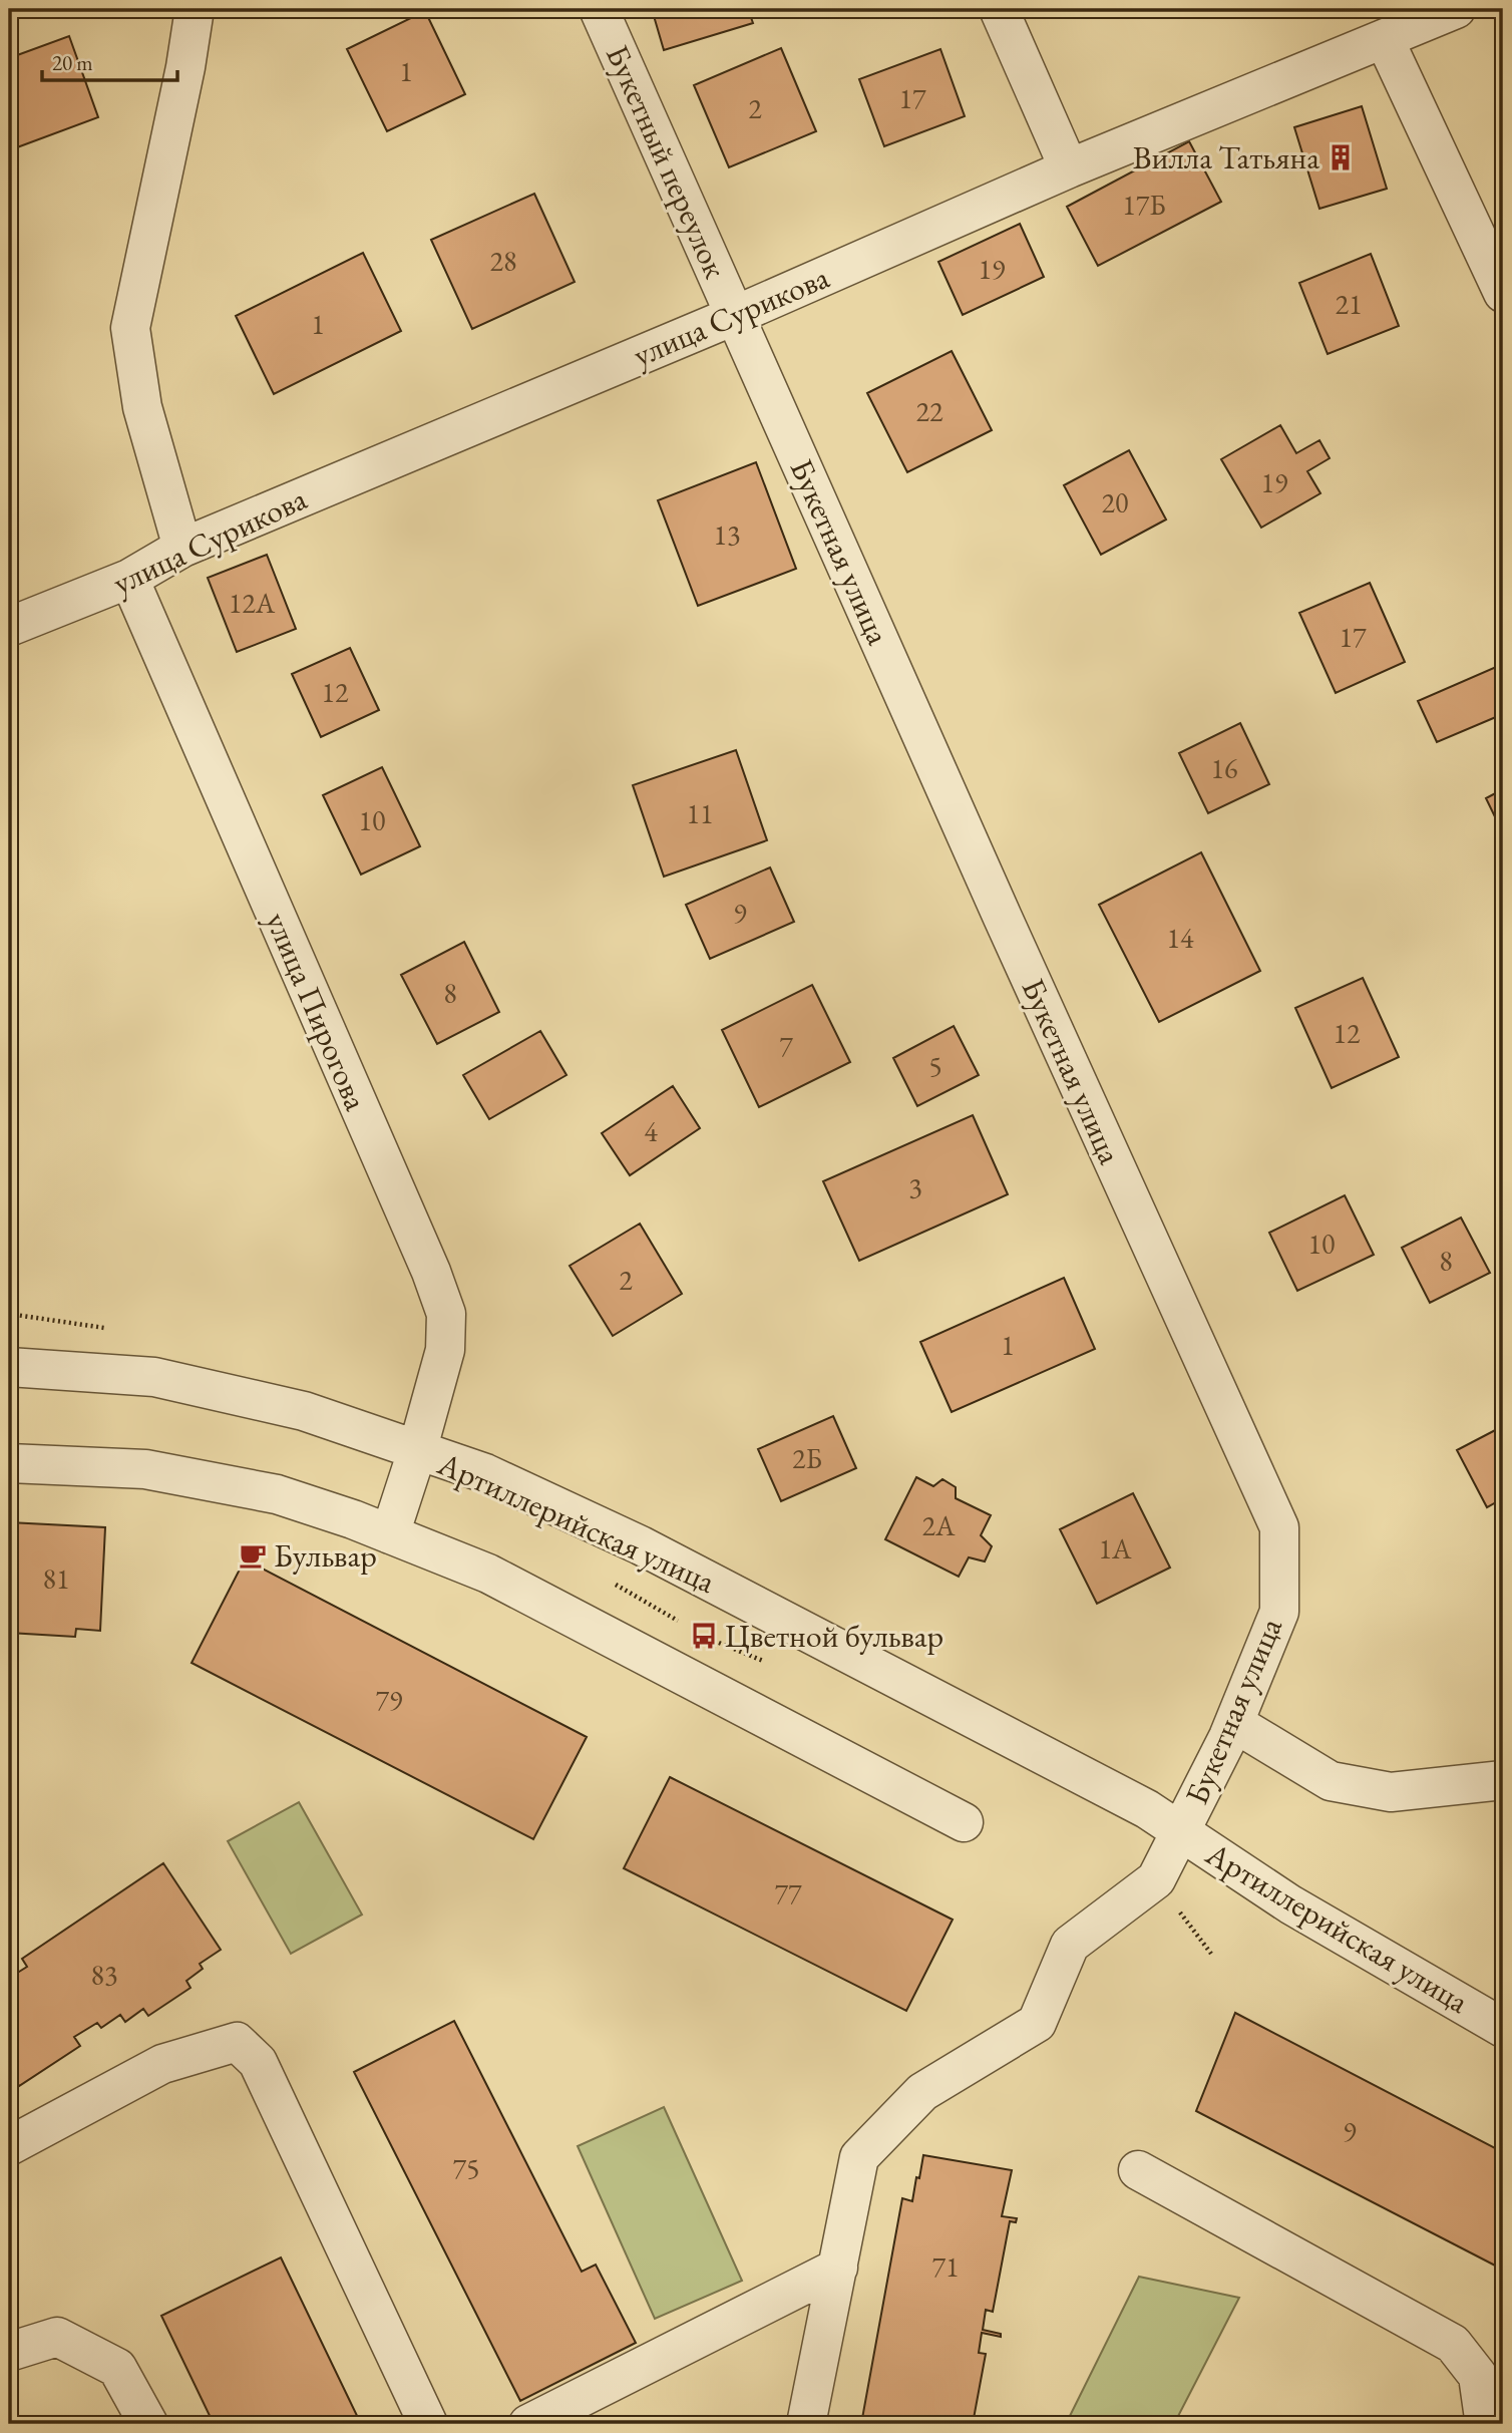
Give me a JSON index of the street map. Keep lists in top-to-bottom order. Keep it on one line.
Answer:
{"streets":{"street":["Букетный переулок","улица Сурикова","Букетная улица","улица Пирогова","Артиллерийская улица"]},"crossings":[["Букетный переулок","улица Сурикова"],["Букетный переулок","Букетная улица"],["улица Сурикова","Букетная улица"],["улица Сурикова","улица Пирогова"],["Букетная улица","Артиллерийская улица"],["улица Пирогова","Артиллерийская улица"]],"places":{"building":["Вилла Татьяна"],"cafe":["Бульвар"],"bus stop":["Цветной бульвар"]},"house_numbers":["1","17","2","17Б","28","19","21","1","22","19","20","13","12А","17","12","16","11","10","9","14","8","12","7","5","4","3","10","8","2","1","2Б","2А","1А","81","79","77","83","9","75","71"],"scale_bar":"20 m"}
